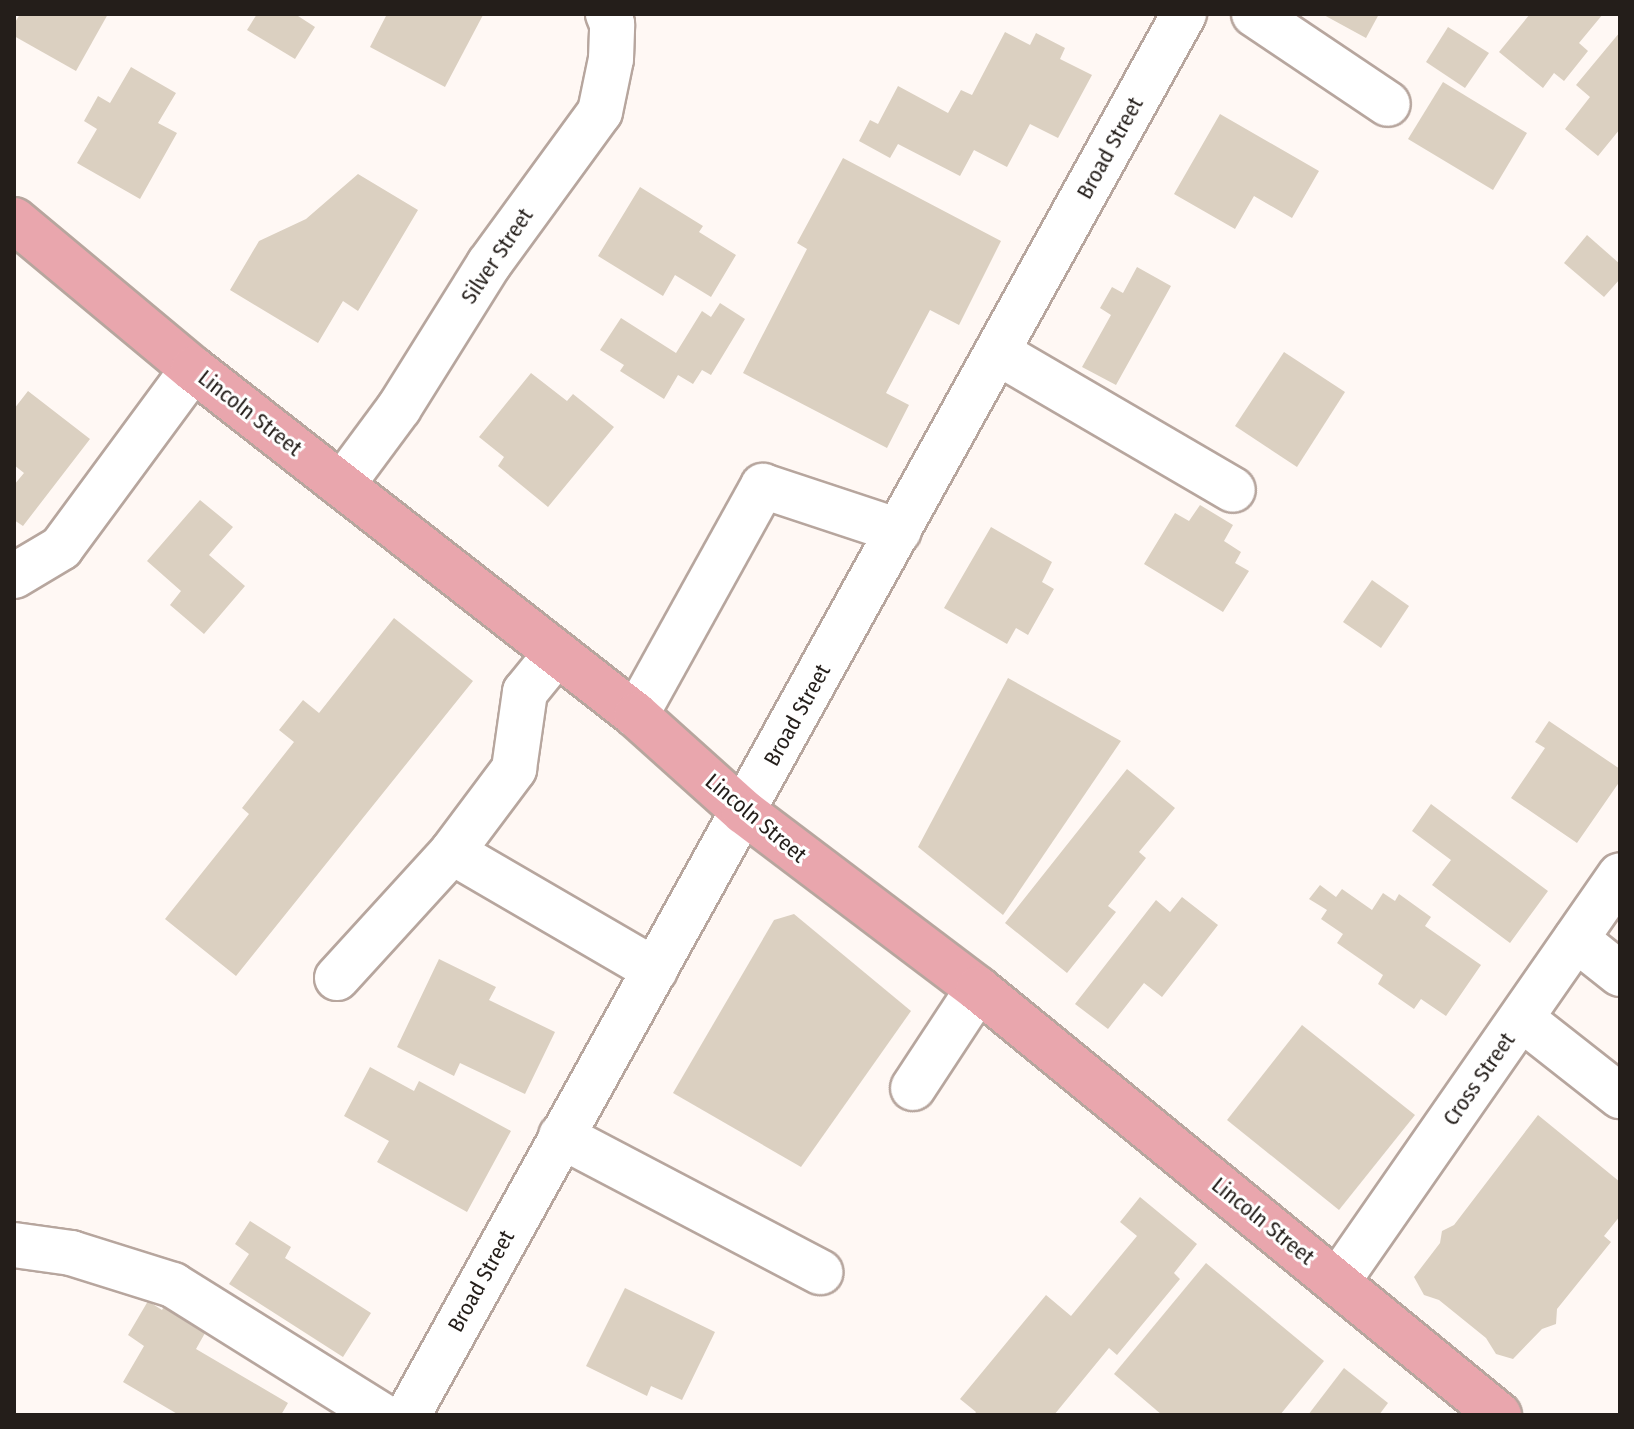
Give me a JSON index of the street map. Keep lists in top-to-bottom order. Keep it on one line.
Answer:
{"streets":{"main road":["Lincoln Street"],"street":["Broad Street","Silver Street","Cross Street"]},"crossings":[["Broad Street","Lincoln Street"],["Silver Street","Lincoln Street"],["Lincoln Street","Cross Street"]]}
